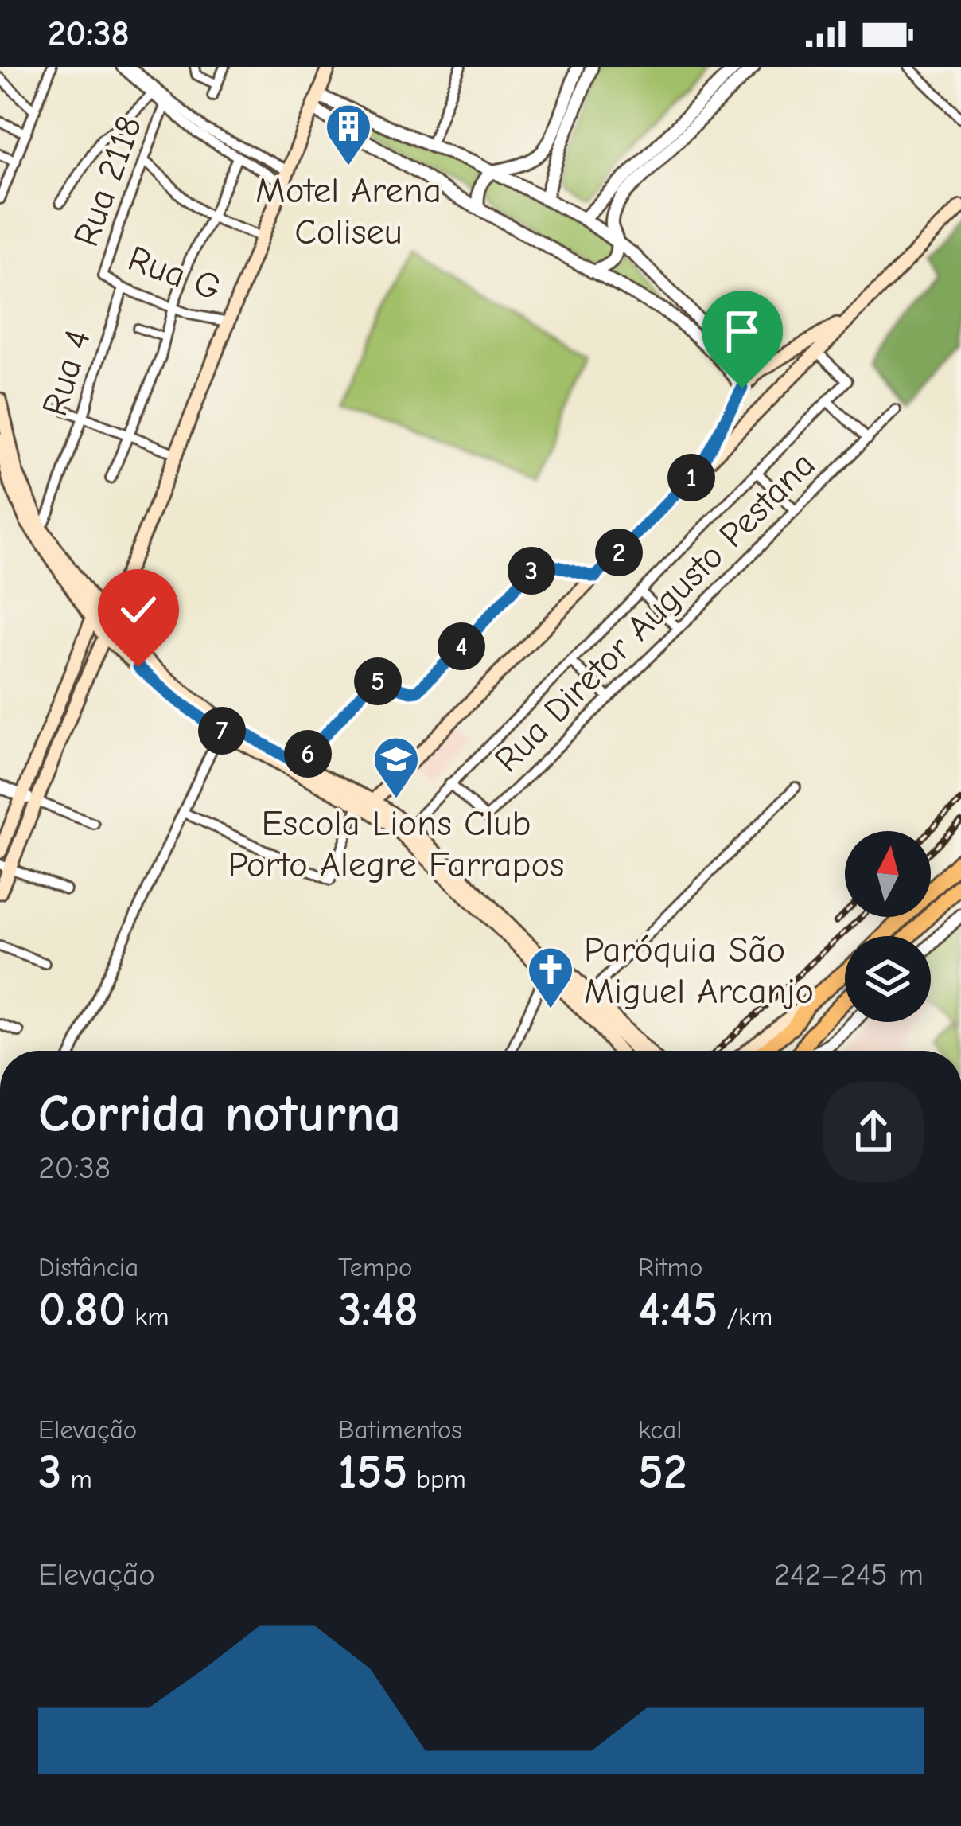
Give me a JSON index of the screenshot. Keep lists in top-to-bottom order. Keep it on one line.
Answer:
{"streets":{"street":["Rua 2118","Rua G","Rua 4","Rua Diretor Augusto Pestana"]},"crossings":[["Rua 2118","Rua G"],["Rua G","Rua 4"]],"places":{"building":["Motel Arena Coliseu"],"school or university":["Escola Lions Club Porto Alegre Farrapos"],"church":["Paróquia São Miguel Arcanjo"]},"north":"top","page":{"status":"20:38","pins":["1","2","3","4","5","7","6"],"heading":["Corrida noturna","20:38"],"stats":[["Distância","0.80 km"],["Tempo","3:48"],["Ritmo","4:45 /km"],["Elevação","3 m"],["Batimentos","155 bpm"],["kcal","52"]],"chart":["Elevação","242–245 m"]}}
